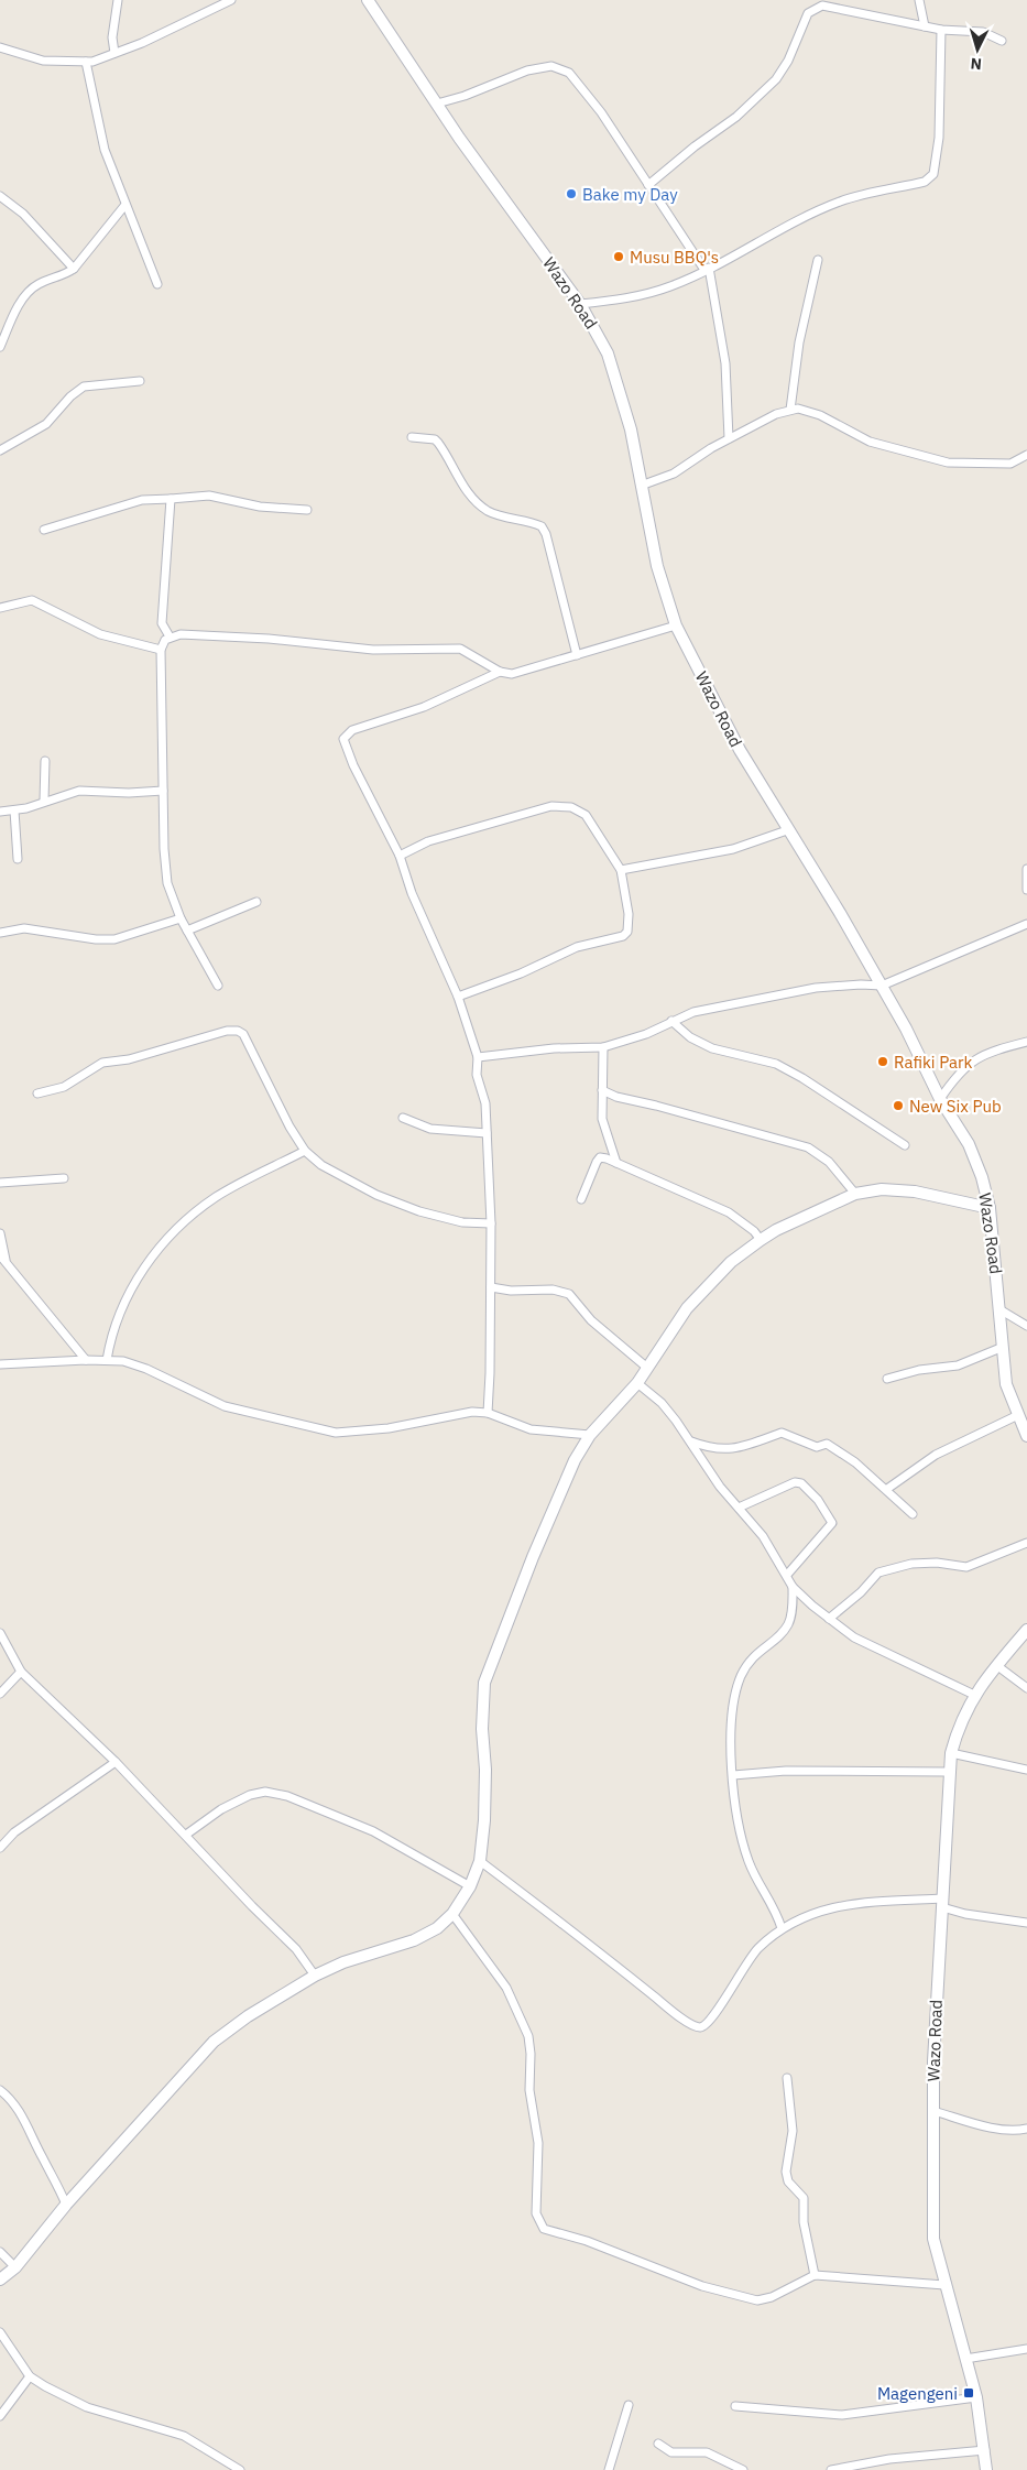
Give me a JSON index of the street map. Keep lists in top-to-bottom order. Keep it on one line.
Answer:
{"streets":{"main road":["Wazo Road"]},"places":{"other":["Bake my Day","Musu BBQ's","Rafiki Park","New Six Pub"],"transit":["Magengeni"]},"north":"bottom"}
